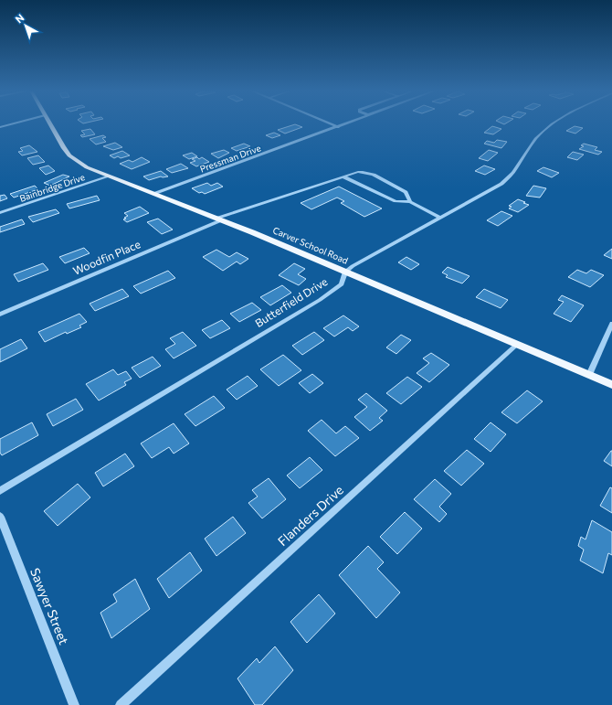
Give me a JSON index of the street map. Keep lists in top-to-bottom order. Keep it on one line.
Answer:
{"streets":{"main road":["Carver School Road"],"street":["Pressman Drive","Bainbridge Drive","Woodfin Place","Butterfield Drive","Flanders Drive","Sawyer Street"]},"crossings":[["Pressman Drive","Carver School Road"],["Bainbridge Drive","Carver School Road"],["Carver School Road","Woodfin Place"],["Carver School Road","Butterfield Drive"],["Carver School Road","Flanders Drive"]],"north":"top left"}
